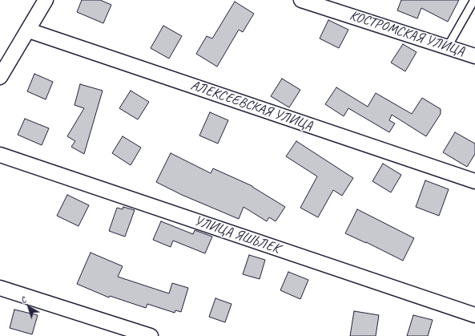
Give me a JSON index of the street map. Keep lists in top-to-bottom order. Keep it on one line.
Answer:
{"streets":{"street":["КОСТРОМСКАЯ УЛИЦА","АЛЕКСЕЕВСКАЯ УЛИЦА","УЛИЦА ЯШЬЛЕК"]},"north":"top left"}
